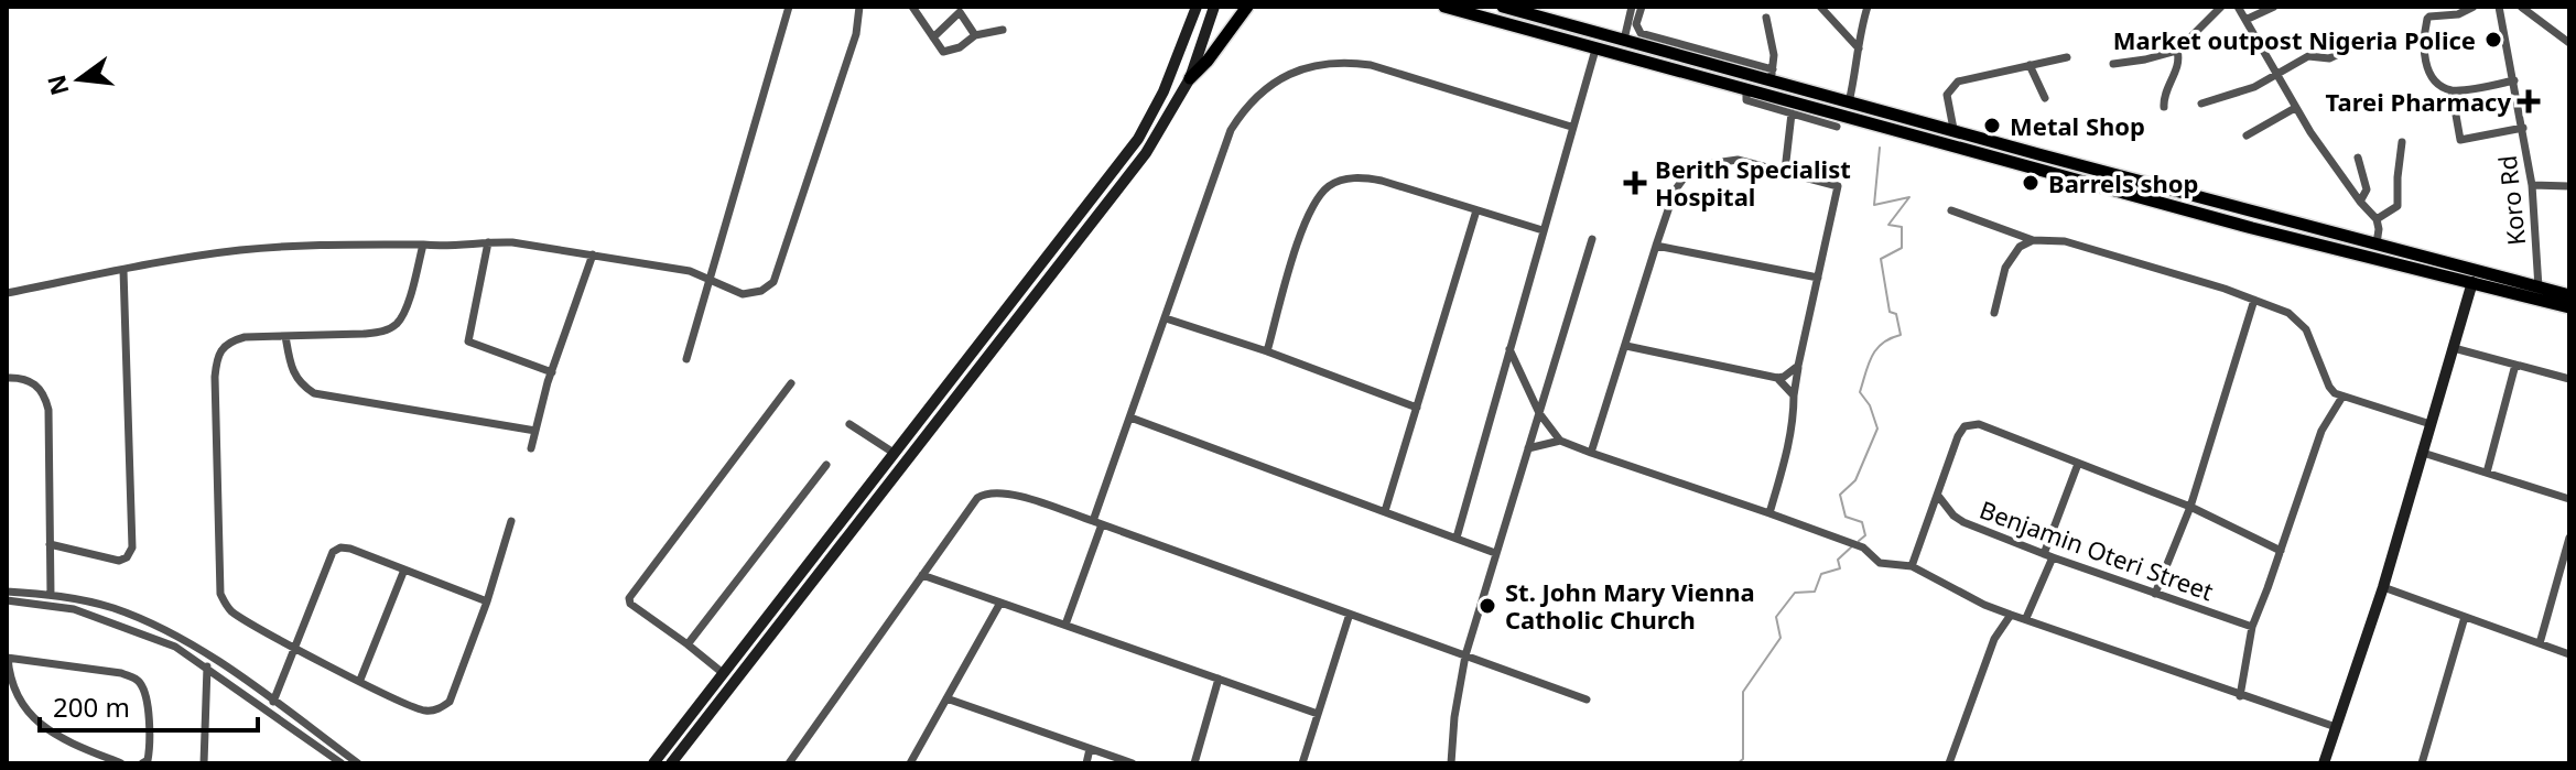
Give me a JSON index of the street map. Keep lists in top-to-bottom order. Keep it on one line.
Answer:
{"streets":{"street":["Koro Rd","Benjamin Oteri Street"]},"places":{"other":["Market outpost Nigeria Police","Metal Shop","Barrels shop","St. John Mary Vienna Catholic Church"],"health":["Tarei Pharmacy","Berith Specialist Hospital"]},"scale_bar":"200 m","north":"left"}
